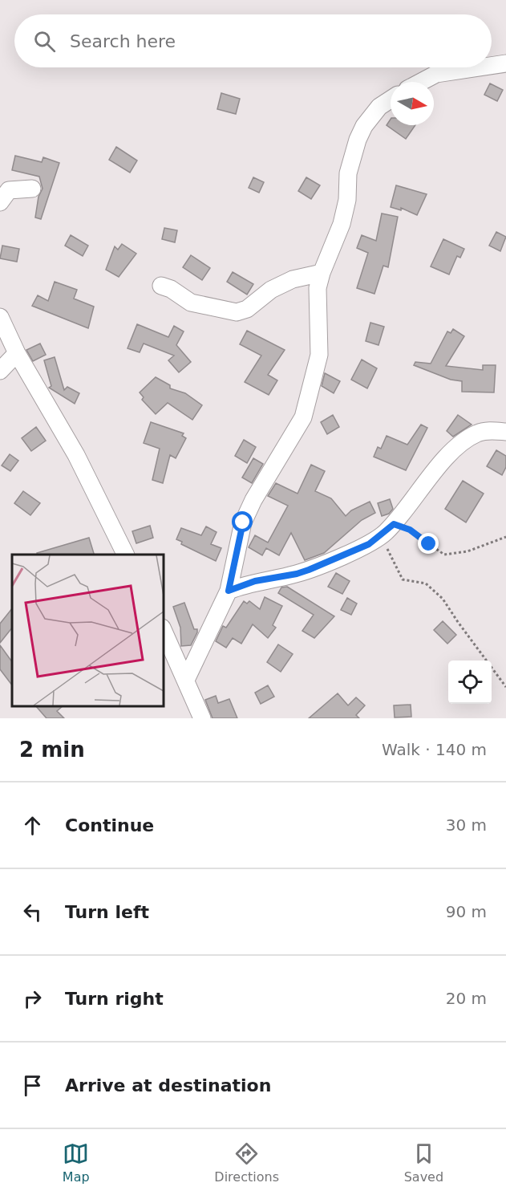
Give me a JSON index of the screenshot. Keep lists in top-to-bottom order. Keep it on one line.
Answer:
{"north":"right","page":{"search":"Search here","heading":["2 min","Walk · 140 m"],"list":[["Continue","30 m"],["Turn left","90 m"],["Turn right","20 m"],"Arrive at destination"],"nav":["Map","Directions","Saved"]}}
